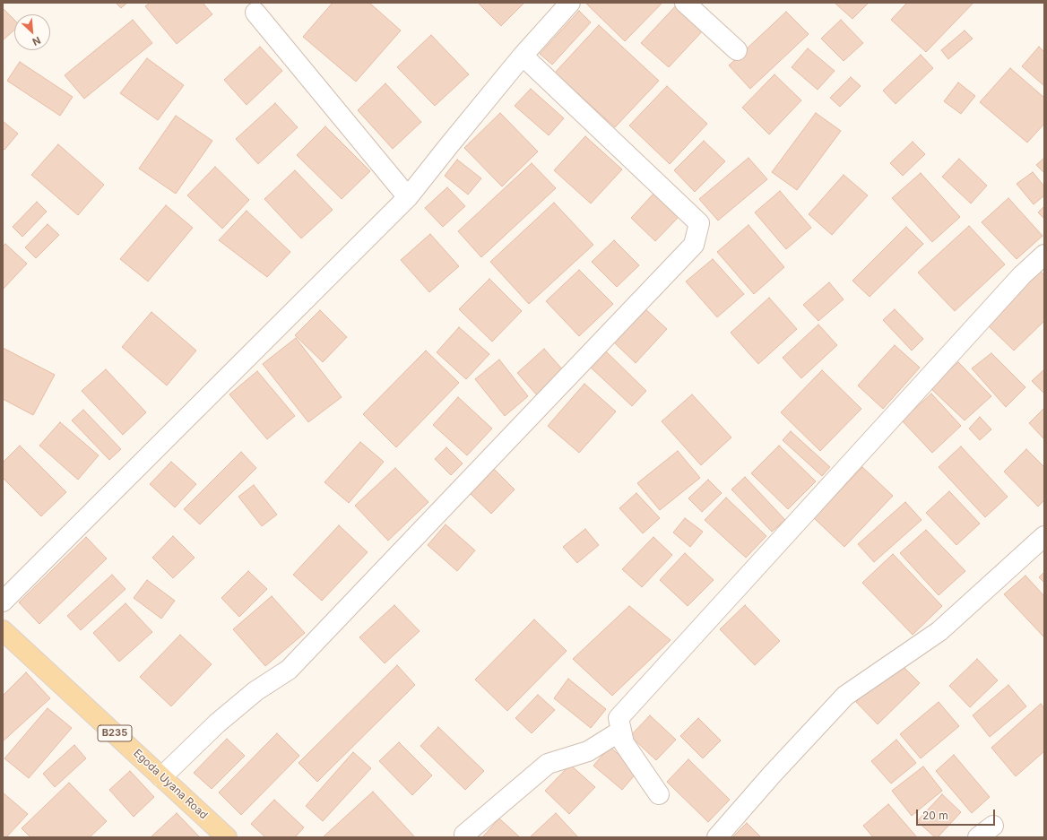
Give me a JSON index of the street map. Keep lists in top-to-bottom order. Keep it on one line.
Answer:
{"streets":{"main road":["B235","Egoda Uyana Road"]},"scale_bar":"20 m","north":"bottom right"}
